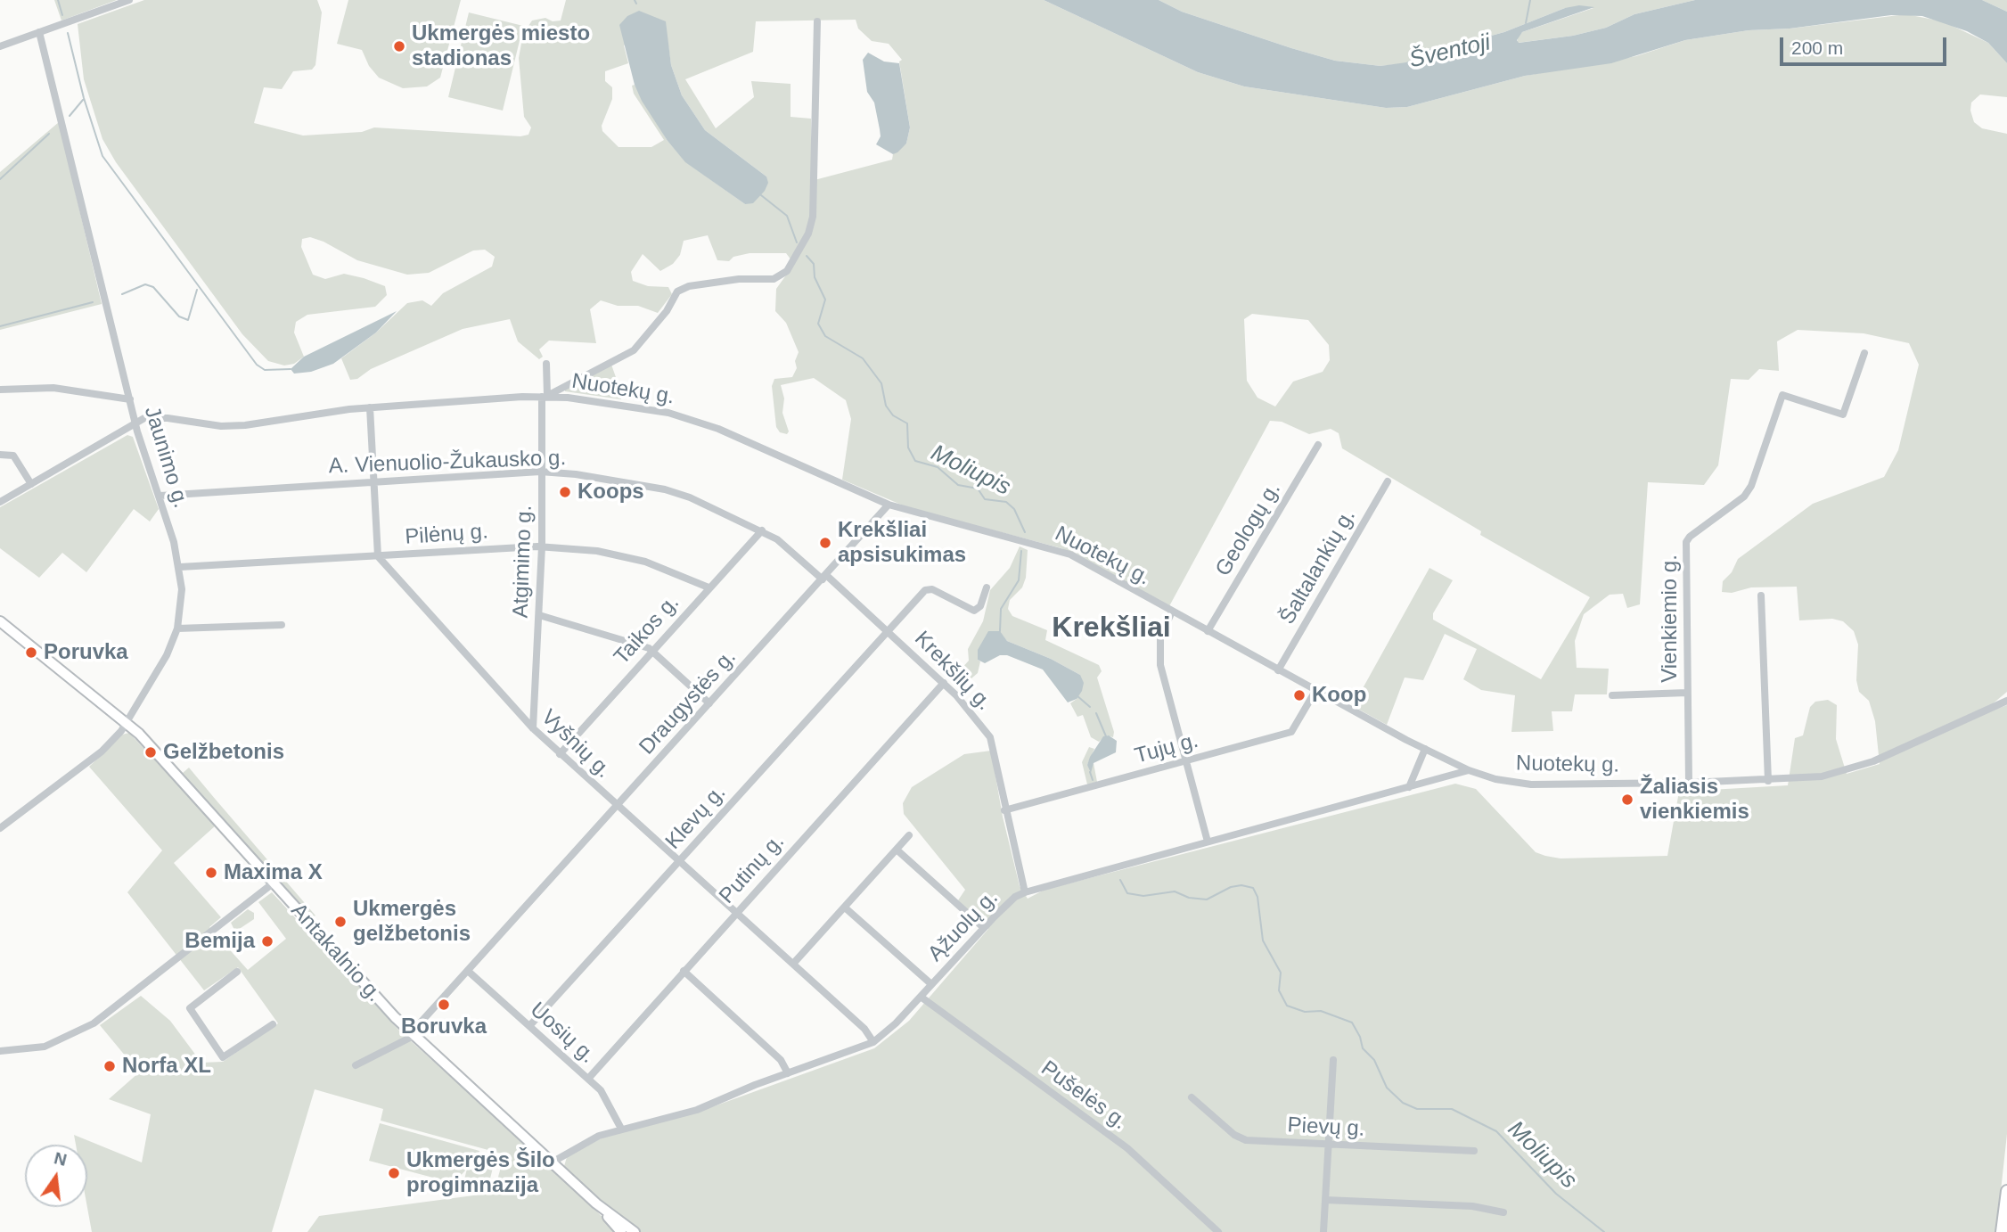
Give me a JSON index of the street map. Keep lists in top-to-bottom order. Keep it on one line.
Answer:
{"streets":{"main road":["Antakalnio g."],"street":["Nuotekų g.","Jaunimo g.","A. Vienuolio-Žukausko g.","Geologų g.","Pilėnų g.","Atgimimo g.","Šaltalankių g.","Vienkiemio g.","Taikos g.","Krekšlių g.","Draugystės g.","Vyšnių g.","Tujų g.","Klevų g.","Putinų g.","Ąžuolų g.","Uosių g.","Pušelės g.","Pievų g."]},"crossings":[["Nuotekų g.","Jaunimo g."],["Nuotekų g.","Geologų g."],["Nuotekų g.","Atgimimo g."],["Nuotekų g.","Šaltalankių g."],["Nuotekų g.","Vienkiemio g."],["Nuotekų g.","Draugystės g."],["Nuotekų g.","Tujų g."],["Nuotekų g.","Ąžuolų g."],["Jaunimo g.","A. Vienuolio-Žukausko g."],["Jaunimo g.","Pilėnų g."],["Jaunimo g.","Antakalnio g."],["A. Vienuolio-Žukausko g.","Atgimimo g."],["A. Vienuolio-Žukausko g.","Taikos g."],["A. Vienuolio-Žukausko g.","Krekšlių g."],["A. Vienuolio-Žukausko g.","Draugystės g."],["Pilėnų g.","Atgimimo g."],["Pilėnų g.","Taikos g."],["Pilėnų g.","Vyšnių g."],["Atgimimo g.","Vyšnių g."],["Taikos g.","Vyšnių g."],["Krekšlių g.","Draugystės g."],["Krekšlių g.","Tujų g."],["Krekšlių g.","Klevų g."],["Krekšlių g.","Putinų g."],["Krekšlių g.","Ąžuolų g."],["Draugystės g.","Vyšnių g."],["Draugystės g.","Antakalnio g."],["Draugystės g.","Uosių g."],["Vyšnių g.","Klevų g."],["Vyšnių g.","Putinų g."],["Vyšnių g.","Ąžuolų g."],["Klevų g.","Uosių g."],["Putinų g.","Uosių g."],["Ąžuolų g.","Antakalnio g."],["Ąžuolų g.","Uosių g."],["Ąžuolų g.","Pušelės g."]],"districts":["Krekšliai"],"water":["Šventoji","Moliupis"],"places":["Ukmergės miesto stadionas","Koops","Krekšliai apsisukimas","Poruvka","Koop","Gelžbetonis","Žaliasis vienkiemis","Maxima X","Ukmergės gelžbetonis","Bemija","Boruvka","Norfa XL","Ukmergės Šilo progimnazija"],"scale_bar":"200 m","north":"top"}
